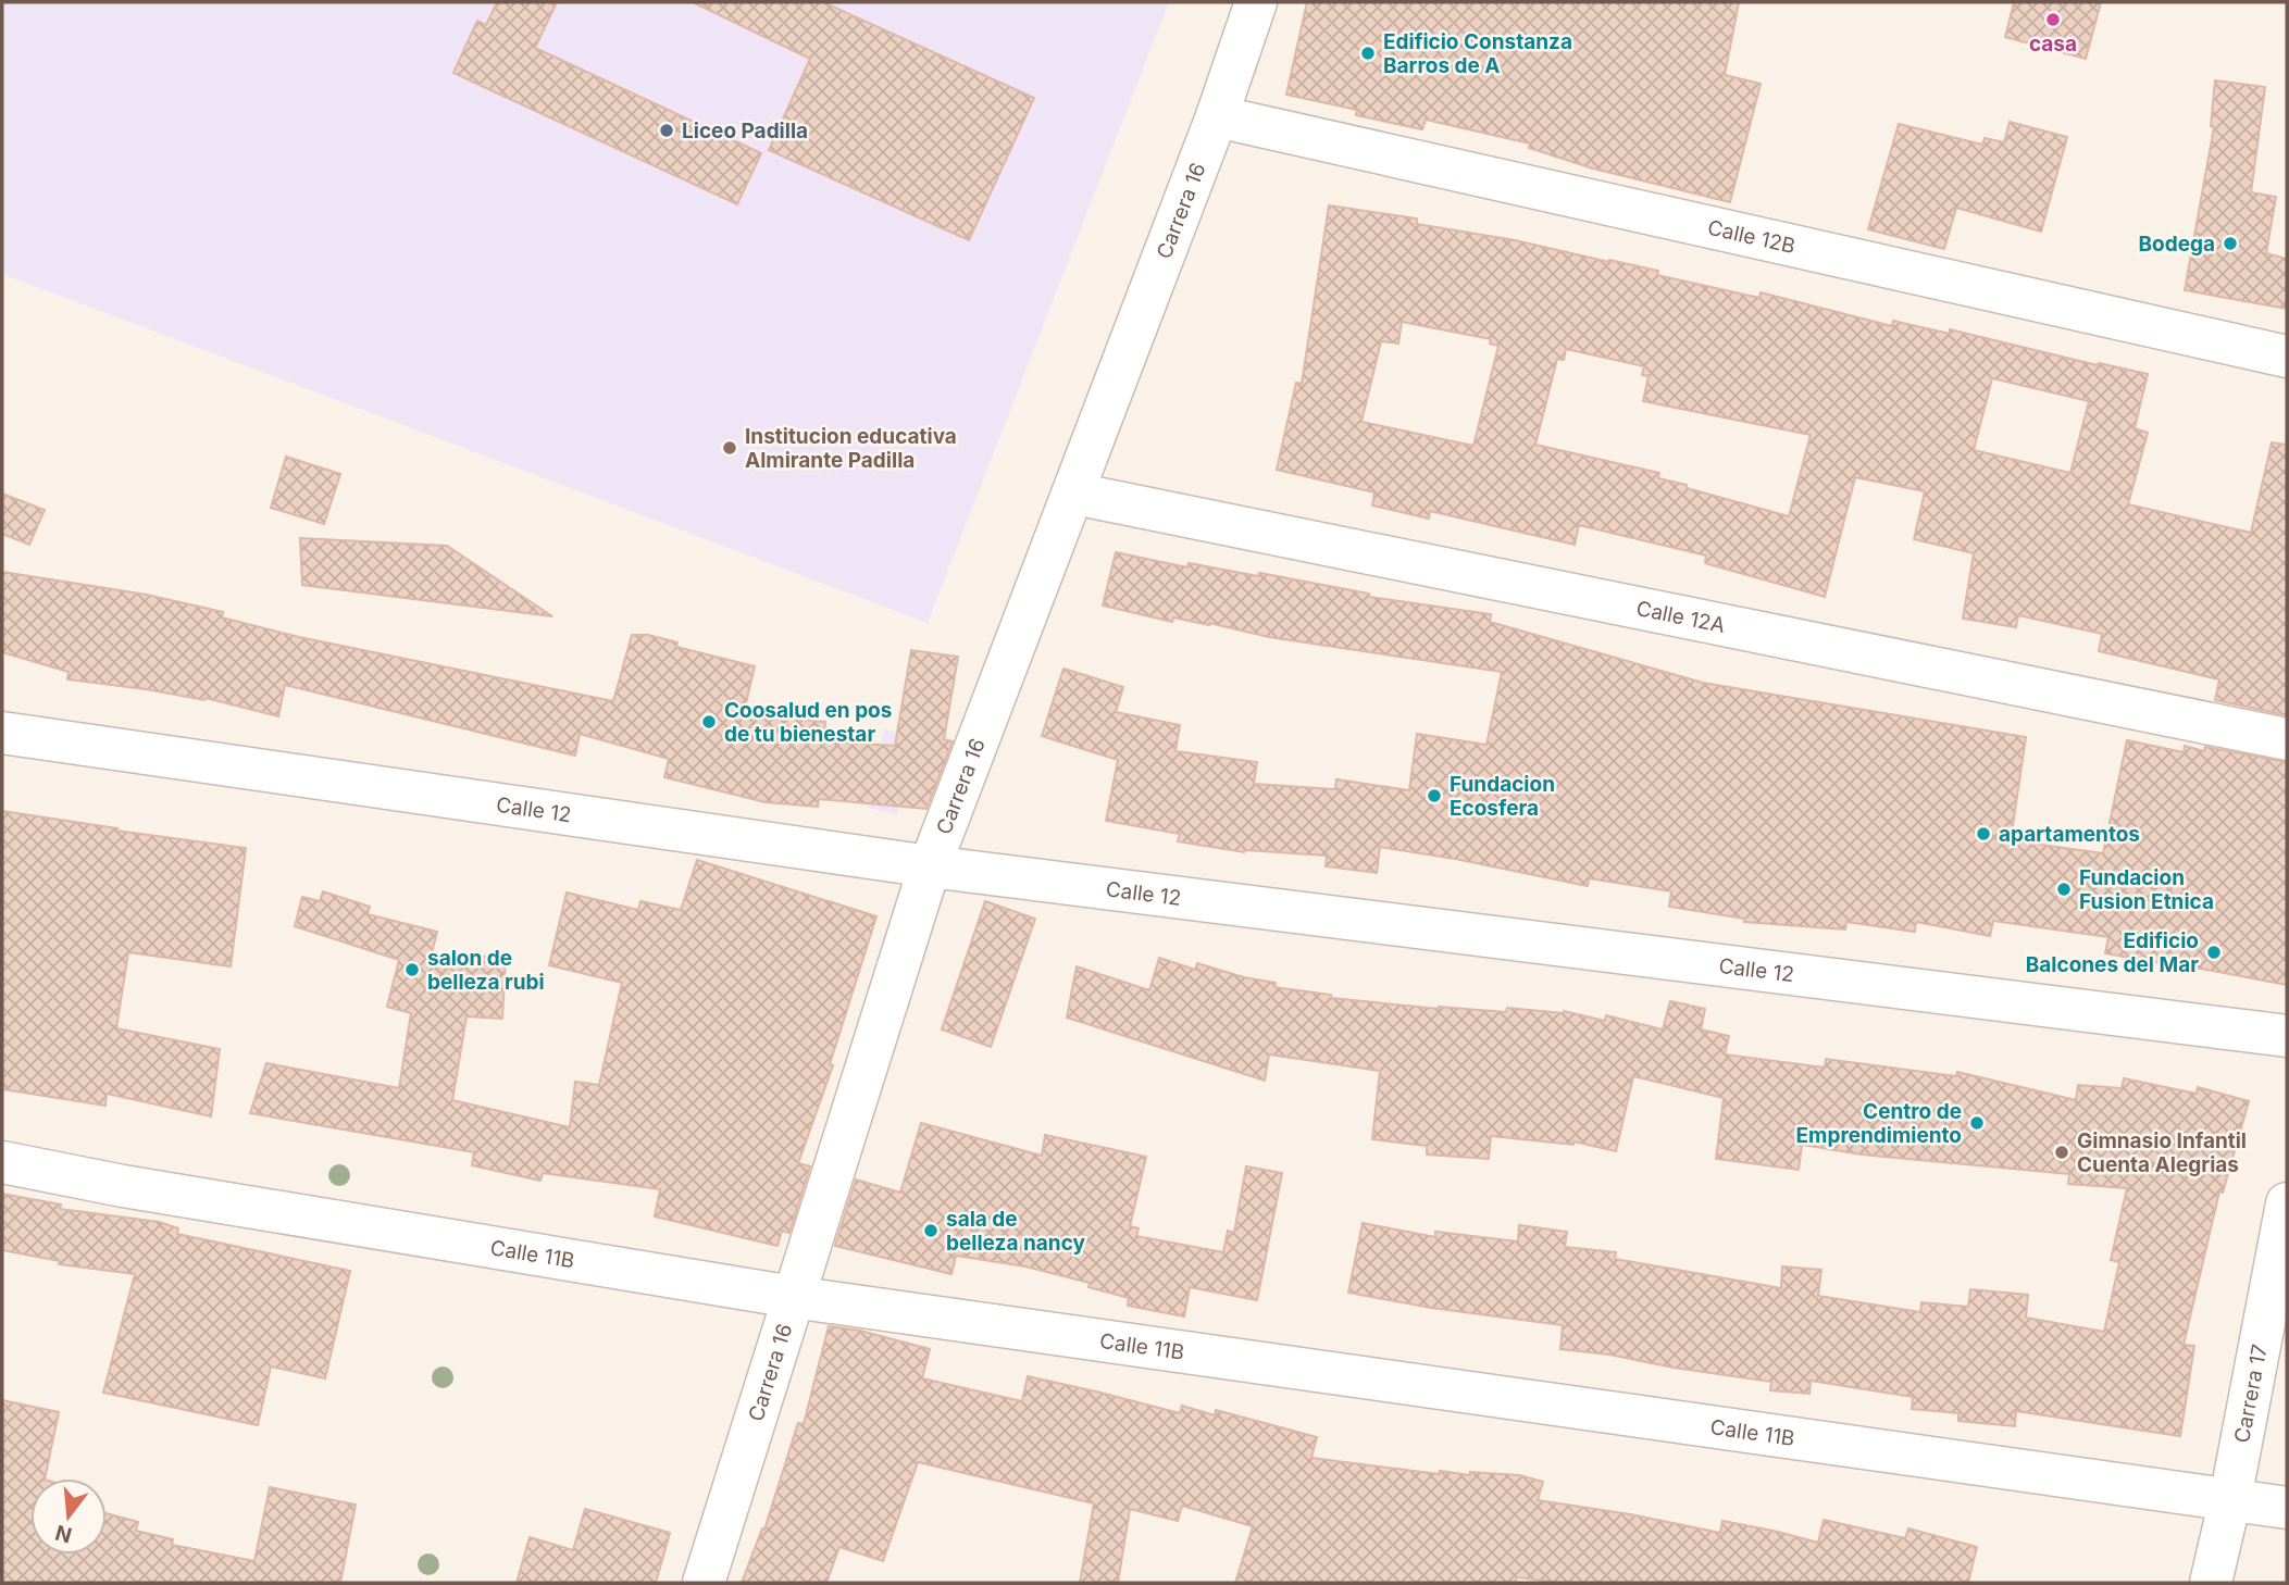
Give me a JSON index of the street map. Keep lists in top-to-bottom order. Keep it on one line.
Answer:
{"streets":{"street":["Carrera 16","Calle 12B","Calle 12A","Calle 12","Calle 11B","Carrera 17"]},"crossings":[["Carrera 16","Calle 12B"],["Carrera 16","Calle 12A"],["Carrera 16","Calle 12"],["Carrera 16","Calle 11B"],["Calle 11B","Carrera 17"]],"places":["casa","Edificio Constanza Barros de A","Liceo Padilla","Bodega","Institucion educativa Almirante Padilla","Coosalud en pos de tu bienestar","Fundacion Ecosfera","apartamentos","Fundacion Fusion Etnica","Edificio Balcones del Mar","salon de belleza rubi","Centro de Emprendimiento","Gimnasio Infantil Cuenta Alegrias","sala de belleza nancy"],"north":"bottom"}
